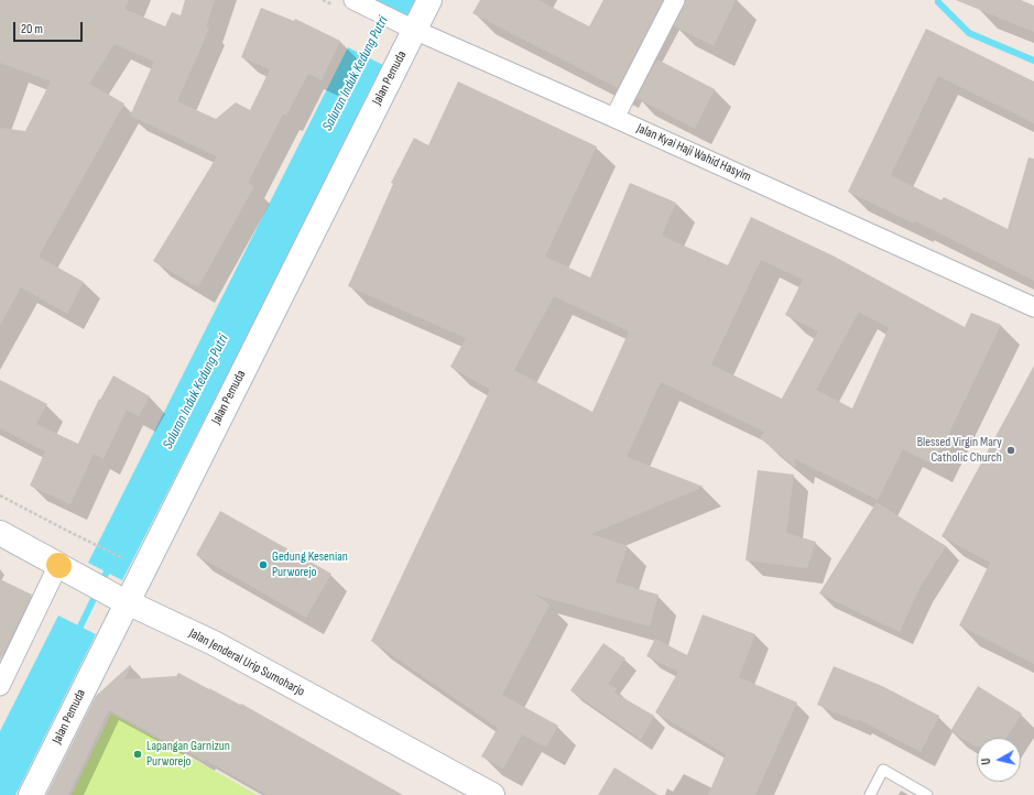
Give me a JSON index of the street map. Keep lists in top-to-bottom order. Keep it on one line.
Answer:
{"streets":{"street":["Jalan Pemuda","Jalan Kyai Haji Wahid Hasyim","Jalan Jenderal Urip Sumoharjo"]},"crossings":[["Jalan Pemuda","Jalan Kyai Haji Wahid Hasyim"],["Jalan Pemuda","Jalan Jenderal Urip Sumoharjo"]],"water":["Saluran Induk Kedung Putri"],"places":["Blessed Virgin Mary Catholic Church","Gedung Kesenian Purworejo","Lapangan Garnizun Purworejo"],"scale_bar":"20 m","north":"left"}
